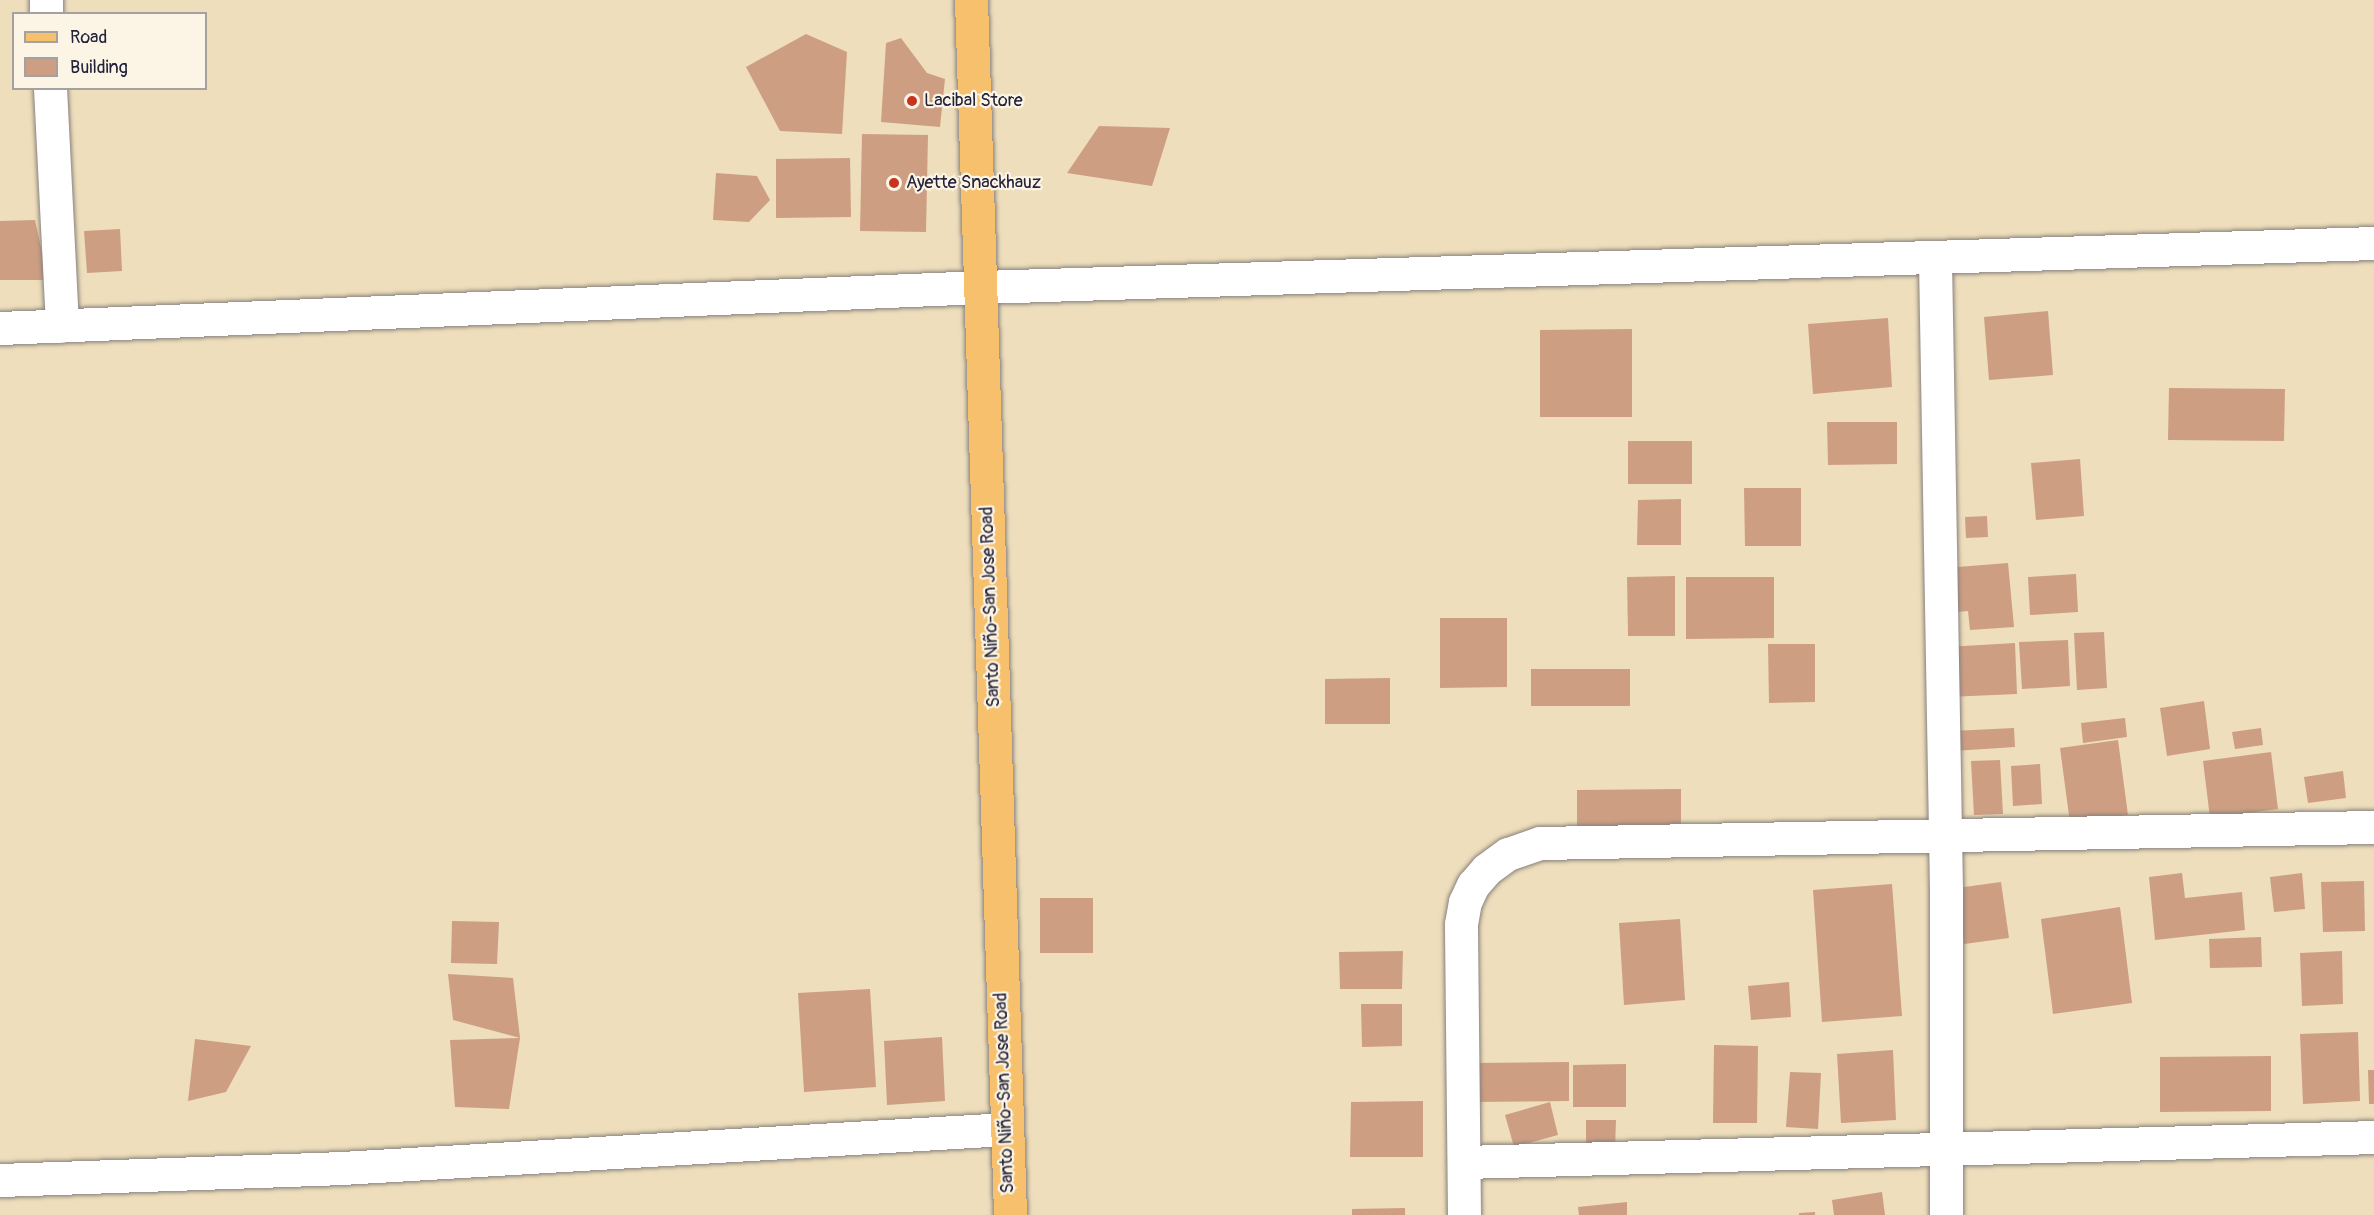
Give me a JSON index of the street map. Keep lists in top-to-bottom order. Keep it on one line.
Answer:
{"streets":{"main road":["Santo Niño-San Jose Road"]},"places":["Lacibal Store","Ayette Snackhauz"],"legend":["Road","Building"]}
